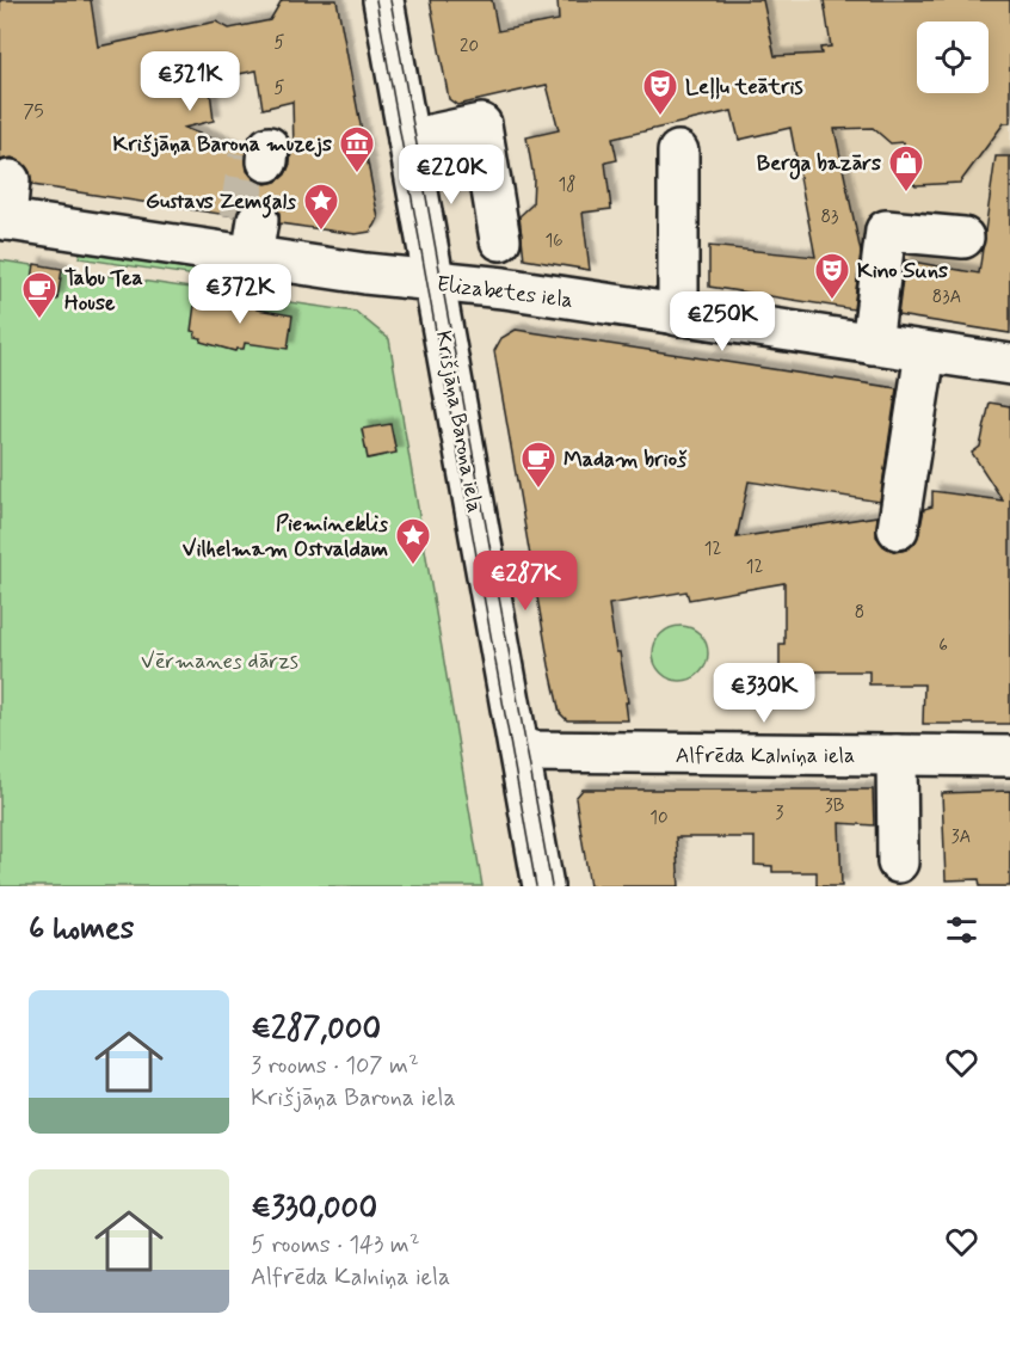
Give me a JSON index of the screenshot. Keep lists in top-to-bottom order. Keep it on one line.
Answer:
{"streets":{"street":["Elizabetes iela","Krišjāņa Barona iela","Alfrēda Kalniņa iela"]},"crossings":[["Elizabetes iela","Krišjāņa Barona iela"],["Krišjāņa Barona iela","Alfrēda Kalniņa iela"]],"parks":["Vērmanes dārzs"],"places":{"theatre":["Leļļu teātris","Kino Suns"],"museum":["Krišjāņa Barona muzejs"],"shop":["Berga bazārs"],"place":["Gustavs Zemgals","Piemineklis Vilhelmam Ostvaldam"],"cafe":["Tabu Tea House","Madam brioš"]},"house_numbers":["5","20","5","75","18","83","16","83A","12","12","8","6","3B","3","10","3A"],"page":{"price":["€321K","€220K","€372K","€250K","€287K","€330K"],"heading":"6 homes","list":[{"name":"€287,000","note":"3 rooms · 107 m² · Krišjāņa Barona iela"},{"name":"€330,000","note":"5 rooms · 143 m² · Alfrēda Kalniņa iela"}]}}
